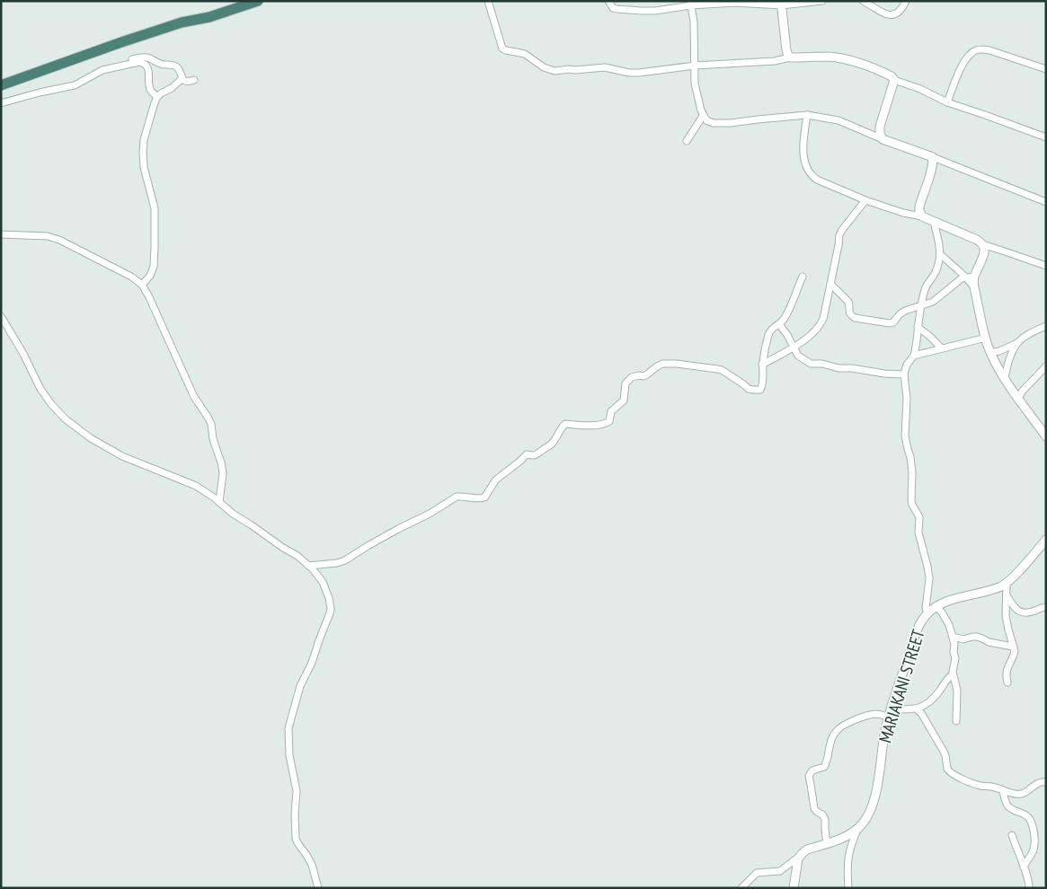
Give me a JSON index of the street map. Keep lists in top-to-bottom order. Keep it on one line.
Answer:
{"streets":{"street":["MARIAKANI STREET"]}}
